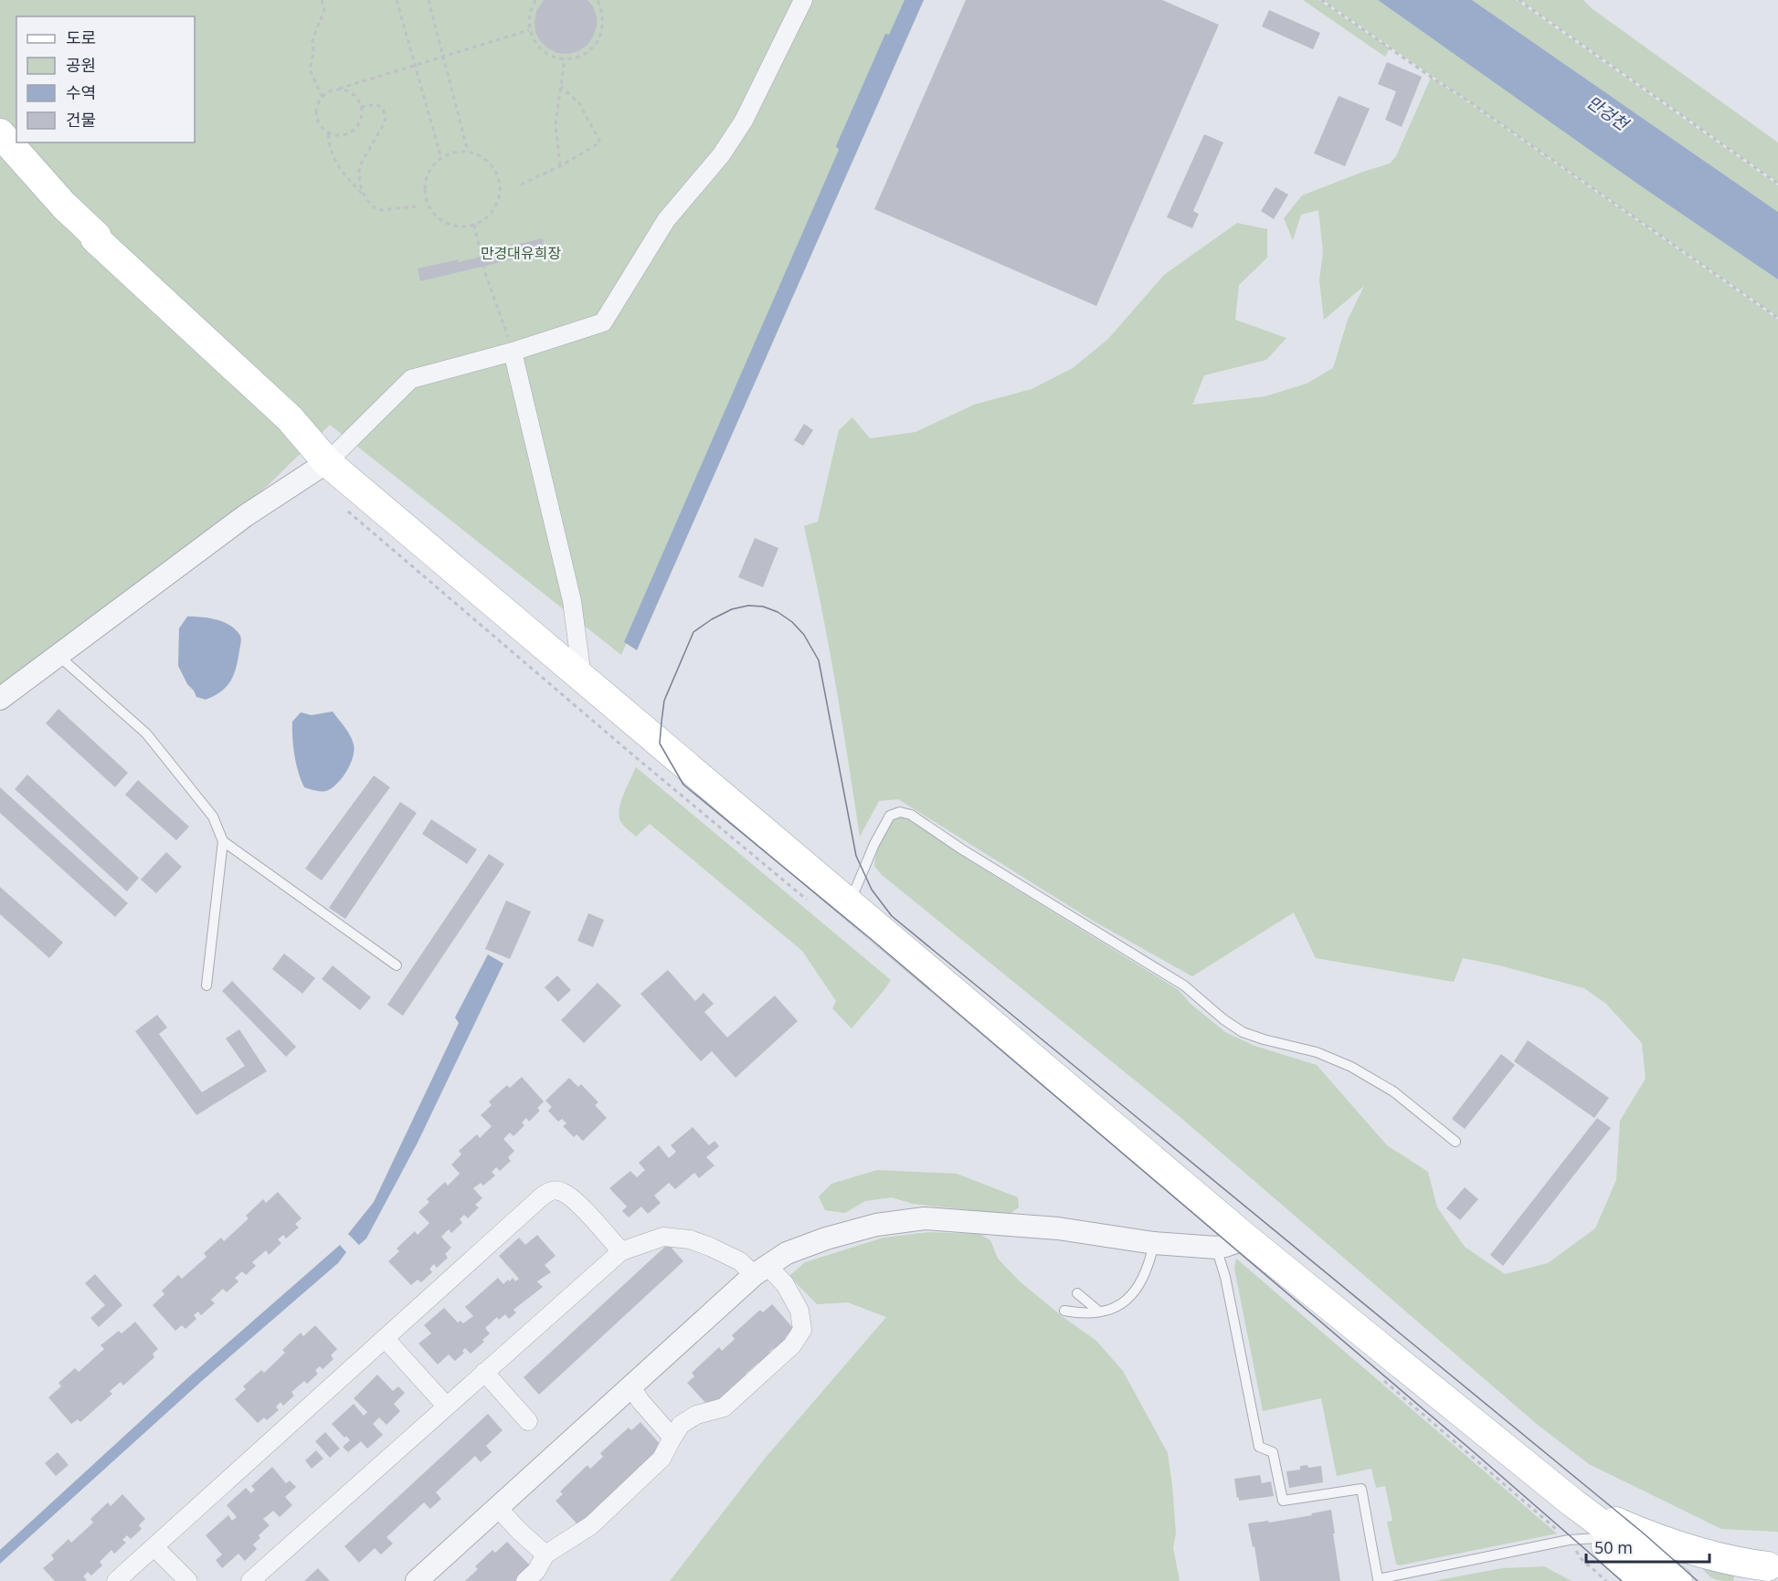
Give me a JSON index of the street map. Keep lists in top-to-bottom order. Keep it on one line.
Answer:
{"water":["만겅천"],"parks":["만경대유희장"],"legend":["도로","공원","수역","건물"],"scale_bar":"50 m"}
